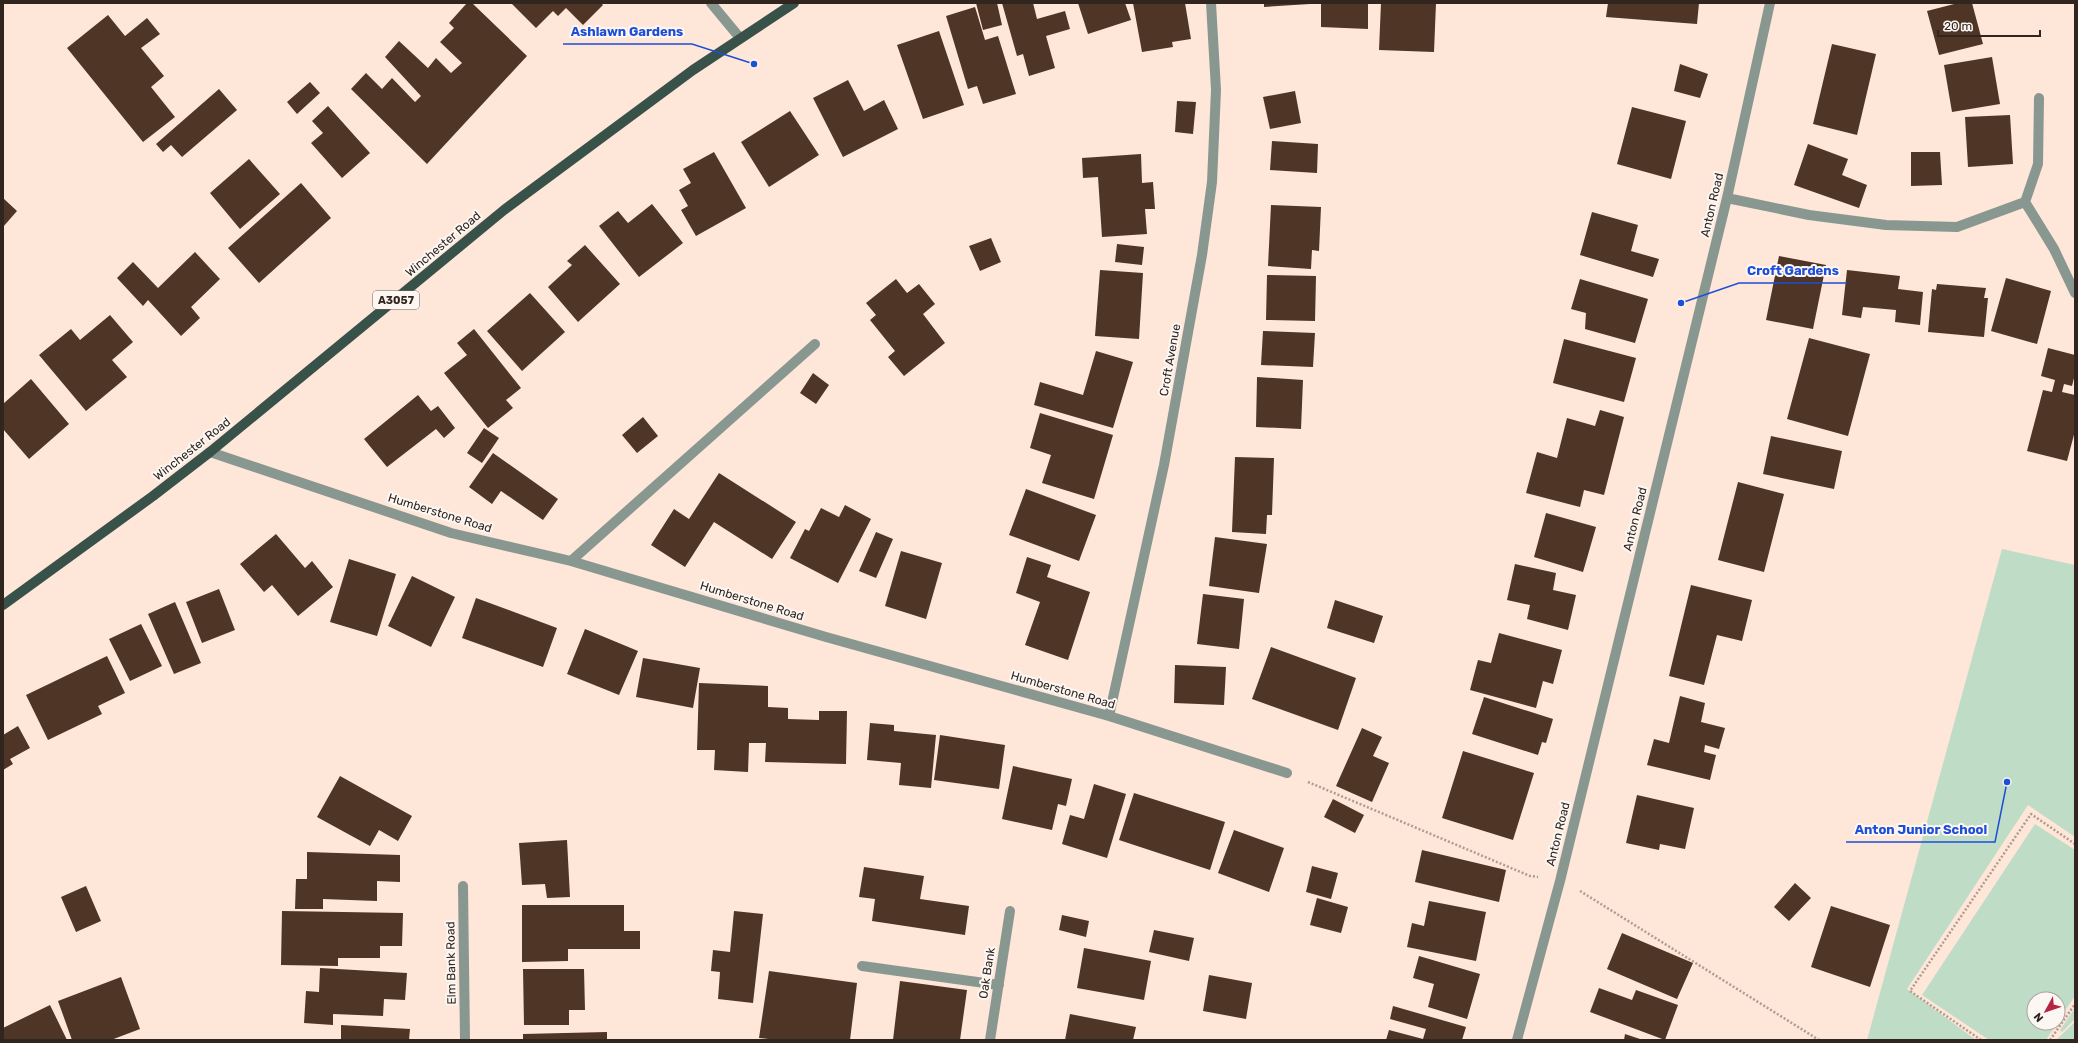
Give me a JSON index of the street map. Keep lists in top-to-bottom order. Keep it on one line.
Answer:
{"streets":{"main road":["Winchester Road","A3057"],"street":["Anton Road","Croft Avenue","Humberstone Road","Elm Bank Road","Oak Bank"]},"crossings":[["Winchester Road","Humberstone Road"],["Croft Avenue","Humberstone Road"]],"places":["Ashlawn Gardens","Croft Gardens","Anton Junior School"],"scale_bar":"20 m","north":"bottom left"}
